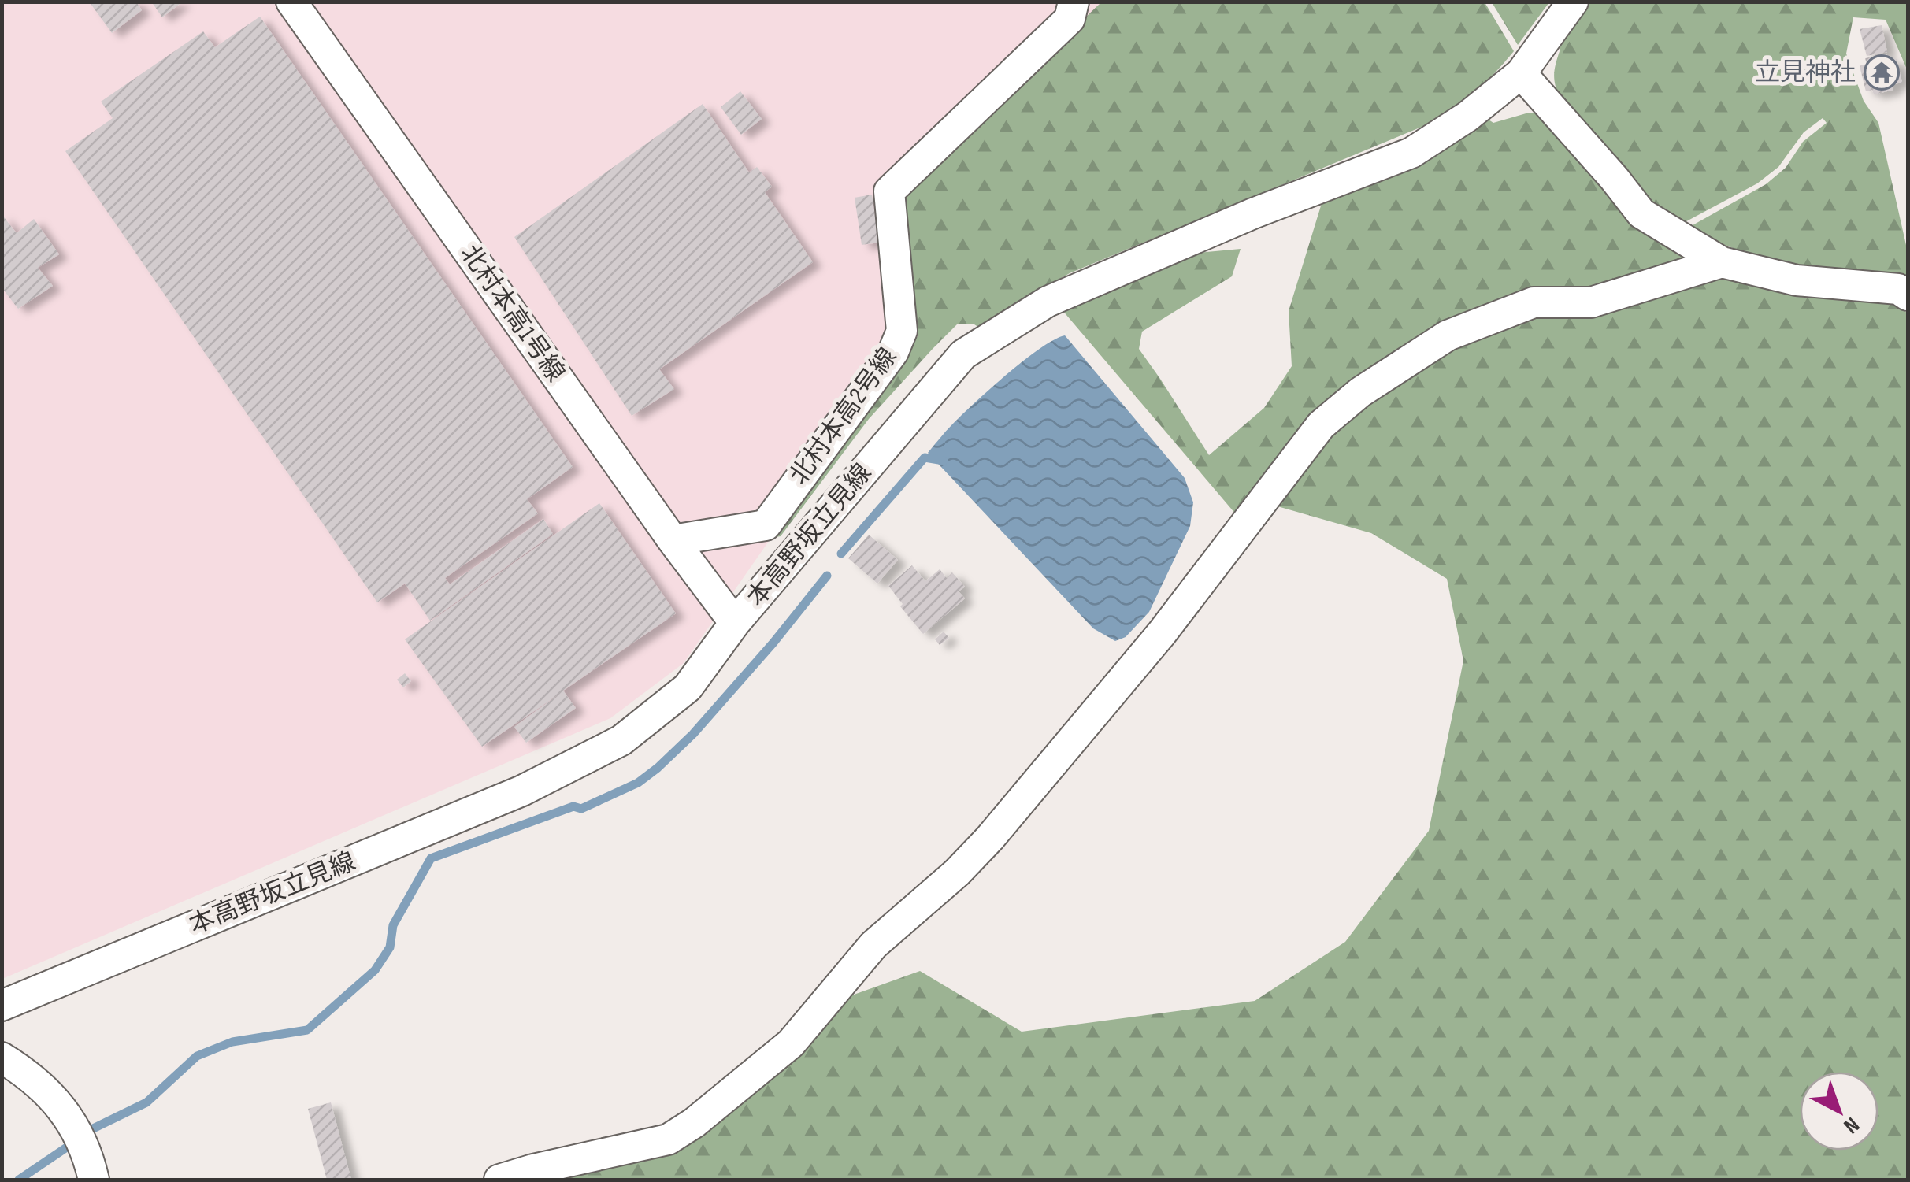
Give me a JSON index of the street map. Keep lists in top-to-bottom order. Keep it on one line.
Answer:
{"streets":{"street":["北村本高1号線","北村本高2号線","本高野坂立見線"]},"crossings":[["北村本高1号線","北村本高2号線"],["北村本高1号線","本高野坂立見線"]],"places":{"temple":["立見神社"]},"north":"bottom right"}
